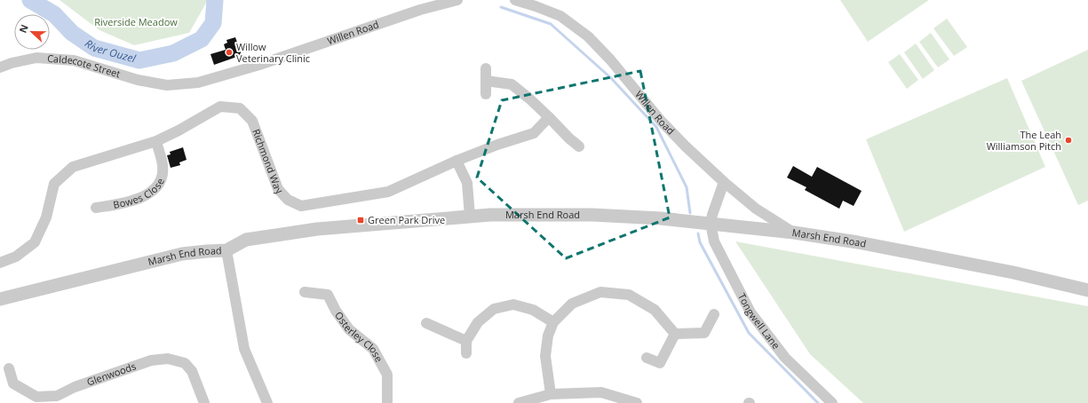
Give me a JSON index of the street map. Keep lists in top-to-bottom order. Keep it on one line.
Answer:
{"streets":{"street":["Willen Road","Caldecote Street","Richmond Way","Bowes Close","Marsh End Road","Tongwell Lane","Osterley Close","Glenwoods"]},"crossings":[["Willen Road","Caldecote Street"],["Willen Road","Marsh End Road"],["Richmond Way","Bowes Close"],["Marsh End Road","Tongwell Lane"]],"water":["River Ouzel"],"parks":["Riverside Meadow"],"places":{"other":["Willow Veterinary Clinic","The Leah Williamson Pitch"],"transit":["Green Park Drive"]},"north":"left"}
